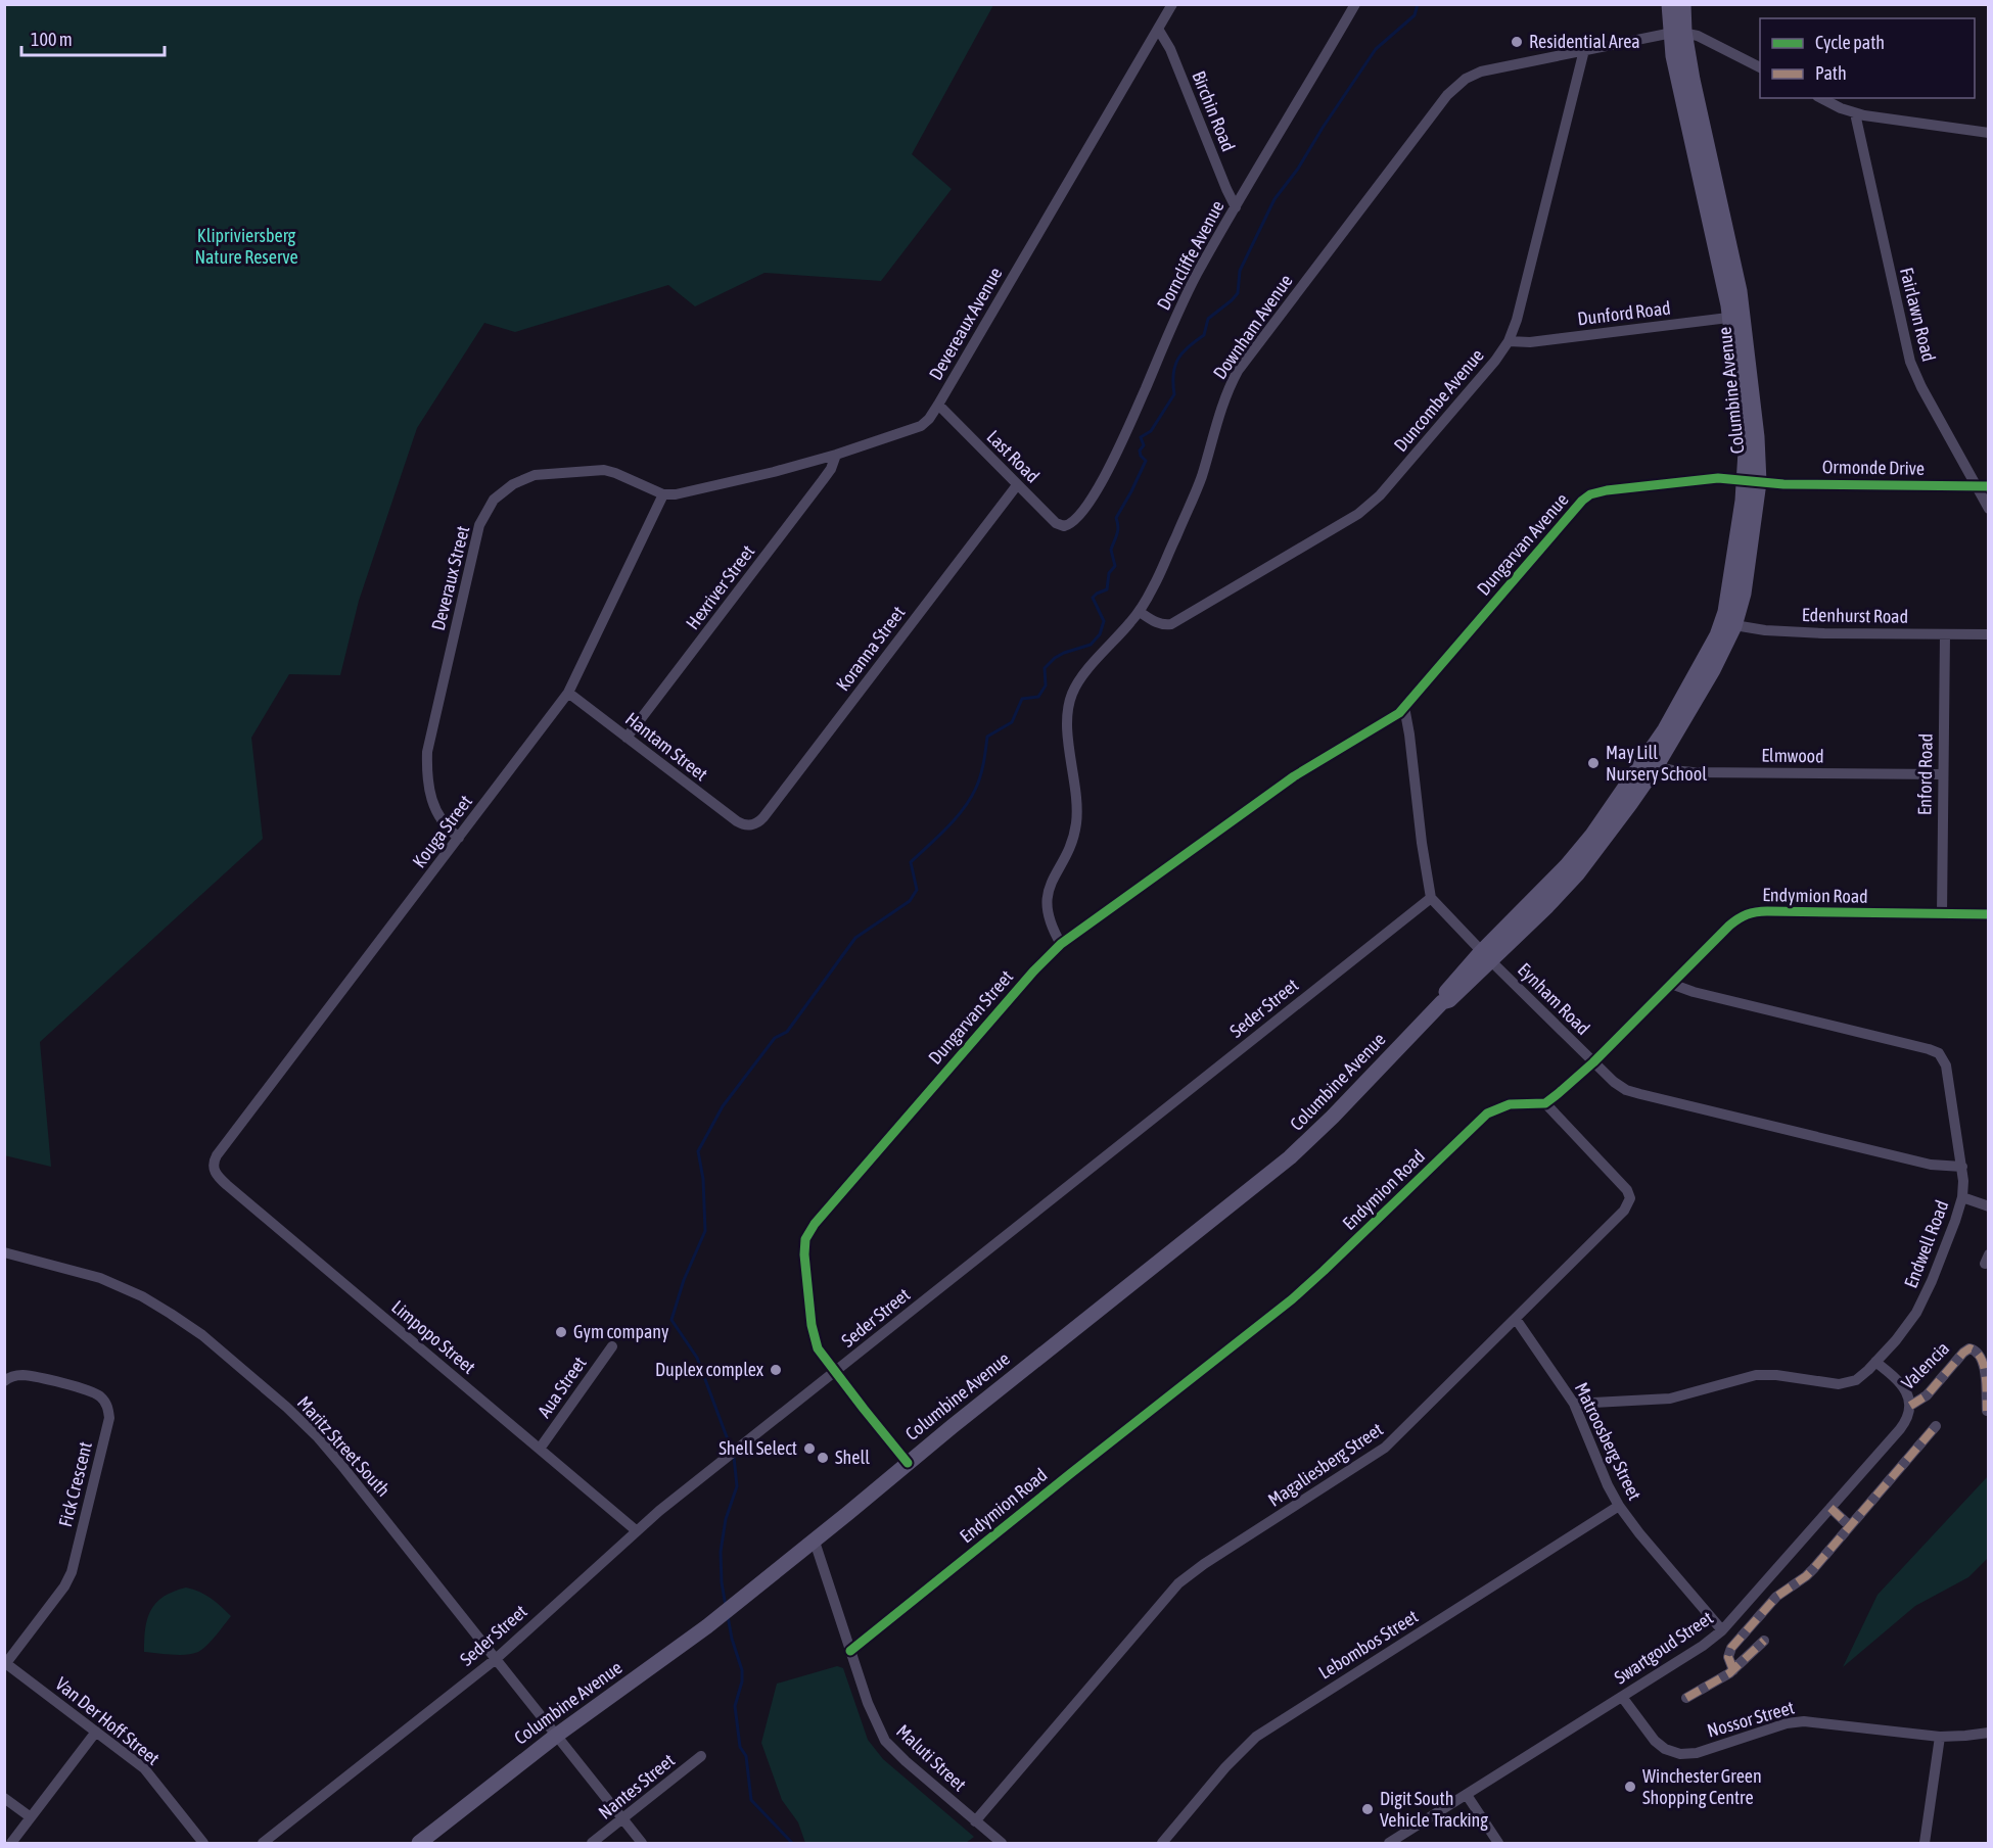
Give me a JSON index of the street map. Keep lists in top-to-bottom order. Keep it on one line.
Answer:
{"streets":{"main road":["Columbine Avenue"],"street":["Birchin Road","Dorncliffe Avenue","Dunford Road","Fairlawn Road","Devereaux Avenue","Downham Avenue","Duncombe Avenue","Last Road","Ormonde Drive","Dungarvan Avenue","Deveraux Street","Hexriver Street","Edenhurst Road","Koranna Street","Hantam Street","Elmwood","Enford Road","Kouga Street","Endymion Road","Eynham Road","Seder Street","Dungarvan Street","Endwell Road","Limpopo Street","Valencia","Aua Street","Matroosberg Street","Maritz Street South","Magaliesberg Street","Fick Crescent","Lebombos Street","Swartgoud Street","Nossor Street","Van Der Hoff Street","Maluti Street","Nantes Street"]},"crossings":[["Birchin Road","Dorncliffe Avenue"],["Birchin Road","Devereaux Avenue"],["Dorncliffe Avenue","Last Road"],["Dunford Road","Columbine Avenue"],["Dunford Road","Duncombe Avenue"],["Fairlawn Road","Ormonde Drive"],["Devereaux Avenue","Last Road"],["Devereaux Avenue","Deveraux Street"],["Devereaux Avenue","Hexriver Street"],["Devereaux Avenue","Kouga Street"],["Downham Avenue","Columbine Avenue"],["Downham Avenue","Duncombe Avenue"],["Downham Avenue","Dungarvan Street"],["Columbine Avenue","Ormonde Drive"],["Columbine Avenue","Dungarvan Avenue"],["Columbine Avenue","Edenhurst Road"],["Columbine Avenue","Elmwood"],["Columbine Avenue","Eynham Road"],["Columbine Avenue","Dungarvan Street"],["Columbine Avenue","Maritz Street South"],["Columbine Avenue","Maluti Street"],["Last Road","Koranna Street"],["Ormonde Drive","Dungarvan Avenue"],["Dungarvan Avenue","Dungarvan Street"],["Deveraux Street","Kouga Street"],["Hexriver Street","Hantam Street"],["Edenhurst Road","Enford Road"],["Koranna Street","Hantam Street"],["Hantam Street","Kouga Street"],["Elmwood","Enford Road"],["Enford Road","Endymion Road"],["Kouga Street","Limpopo Street"],["Endymion Road","Eynham Road"],["Endymion Road","Endwell Road"],["Endymion Road","Magaliesberg Street"],["Endymion Road","Maluti Street"],["Eynham Road","Seder Street"],["Eynham Road","Endwell Road"],["Seder Street","Dungarvan Street"],["Seder Street","Limpopo Street"],["Seder Street","Maritz Street South"],["Endwell Road","Matroosberg Street"],["Limpopo Street","Aua Street"],["Valencia","Swartgoud Street"],["Matroosberg Street","Magaliesberg Street"],["Matroosberg Street","Lebombos Street"],["Matroosberg Street","Swartgoud Street"],["Maritz Street South","Nantes Street"],["Magaliesberg Street","Maluti Street"],["Fick Crescent","Van Der Hoff Street"],["Swartgoud Street","Nossor Street"]],"parks":["Klipriviersberg Nature Reserve"],"places":["Residential Area","May Lill Nursery School","Gym company","Duplex complex","Shell Select","Shell","Winchester Green Shopping Centre","Digit South Vehicle Tracking"],"legend":["Cycle path","Path"],"scale_bar":"100 m"}
